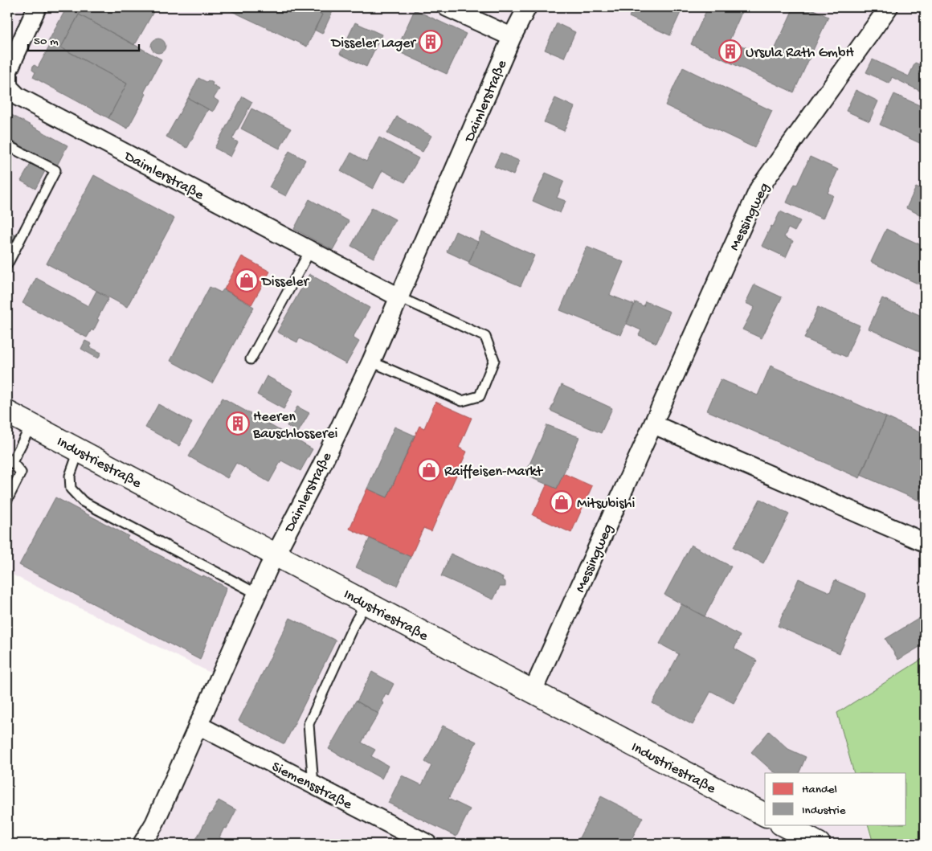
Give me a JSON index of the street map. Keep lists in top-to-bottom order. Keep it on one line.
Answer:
{"streets":{"street":["Daimlerstraße","Messingweg","Industriestraße","Siemensstraße"]},"crossings":[["Daimlerstraße","Industriestraße"],["Messingweg","Industriestraße"]],"places":{"building":["Disseler Lager","Ursula Rath GmbH","Heeren Bauschlosserei"],"shop":["Disseler","Raiffeisen-Markt","Mitsubishi"]},"legend":["Handel","Industrie"],"scale_bar":"50 m"}
